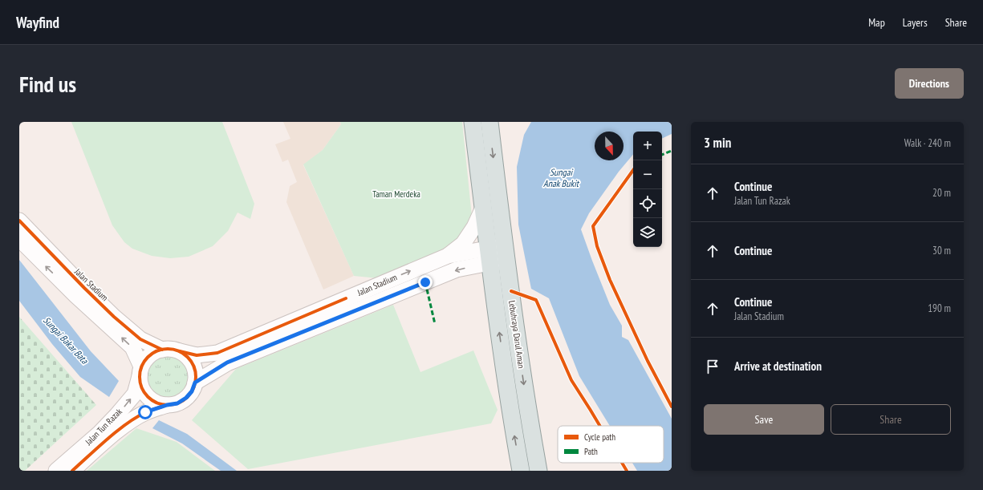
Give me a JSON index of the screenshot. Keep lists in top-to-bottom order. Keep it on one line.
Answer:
{"streets":{"main road":["Jalan Stadium","Lebuhraya Darul Aman","Jalan Tun Razak"]},"crossings":[["Jalan Stadium","Lebuhraya Darul Aman"],["Jalan Stadium","Jalan Tun Razak"]],"water":["Sungai Anak Bukit","Sungai Bakar Bata"],"parks":["Taman Merdeka"],"legend":["Cycle path","Path"],"north":"bottom","page":{"header":"Wayfind","nav":["Map","Layers","Share"],"buttons":["Directions",["Save","Share"]],"title":"Find us","heading":["3 min","Walk · 240 m"],"map_buttons":["+","−"],"list":[["Continue","Jalan Tun Razak","20 m"],["Continue","30 m"],["Continue","Jalan Stadium","190 m"],"Arrive at destination"]}}
